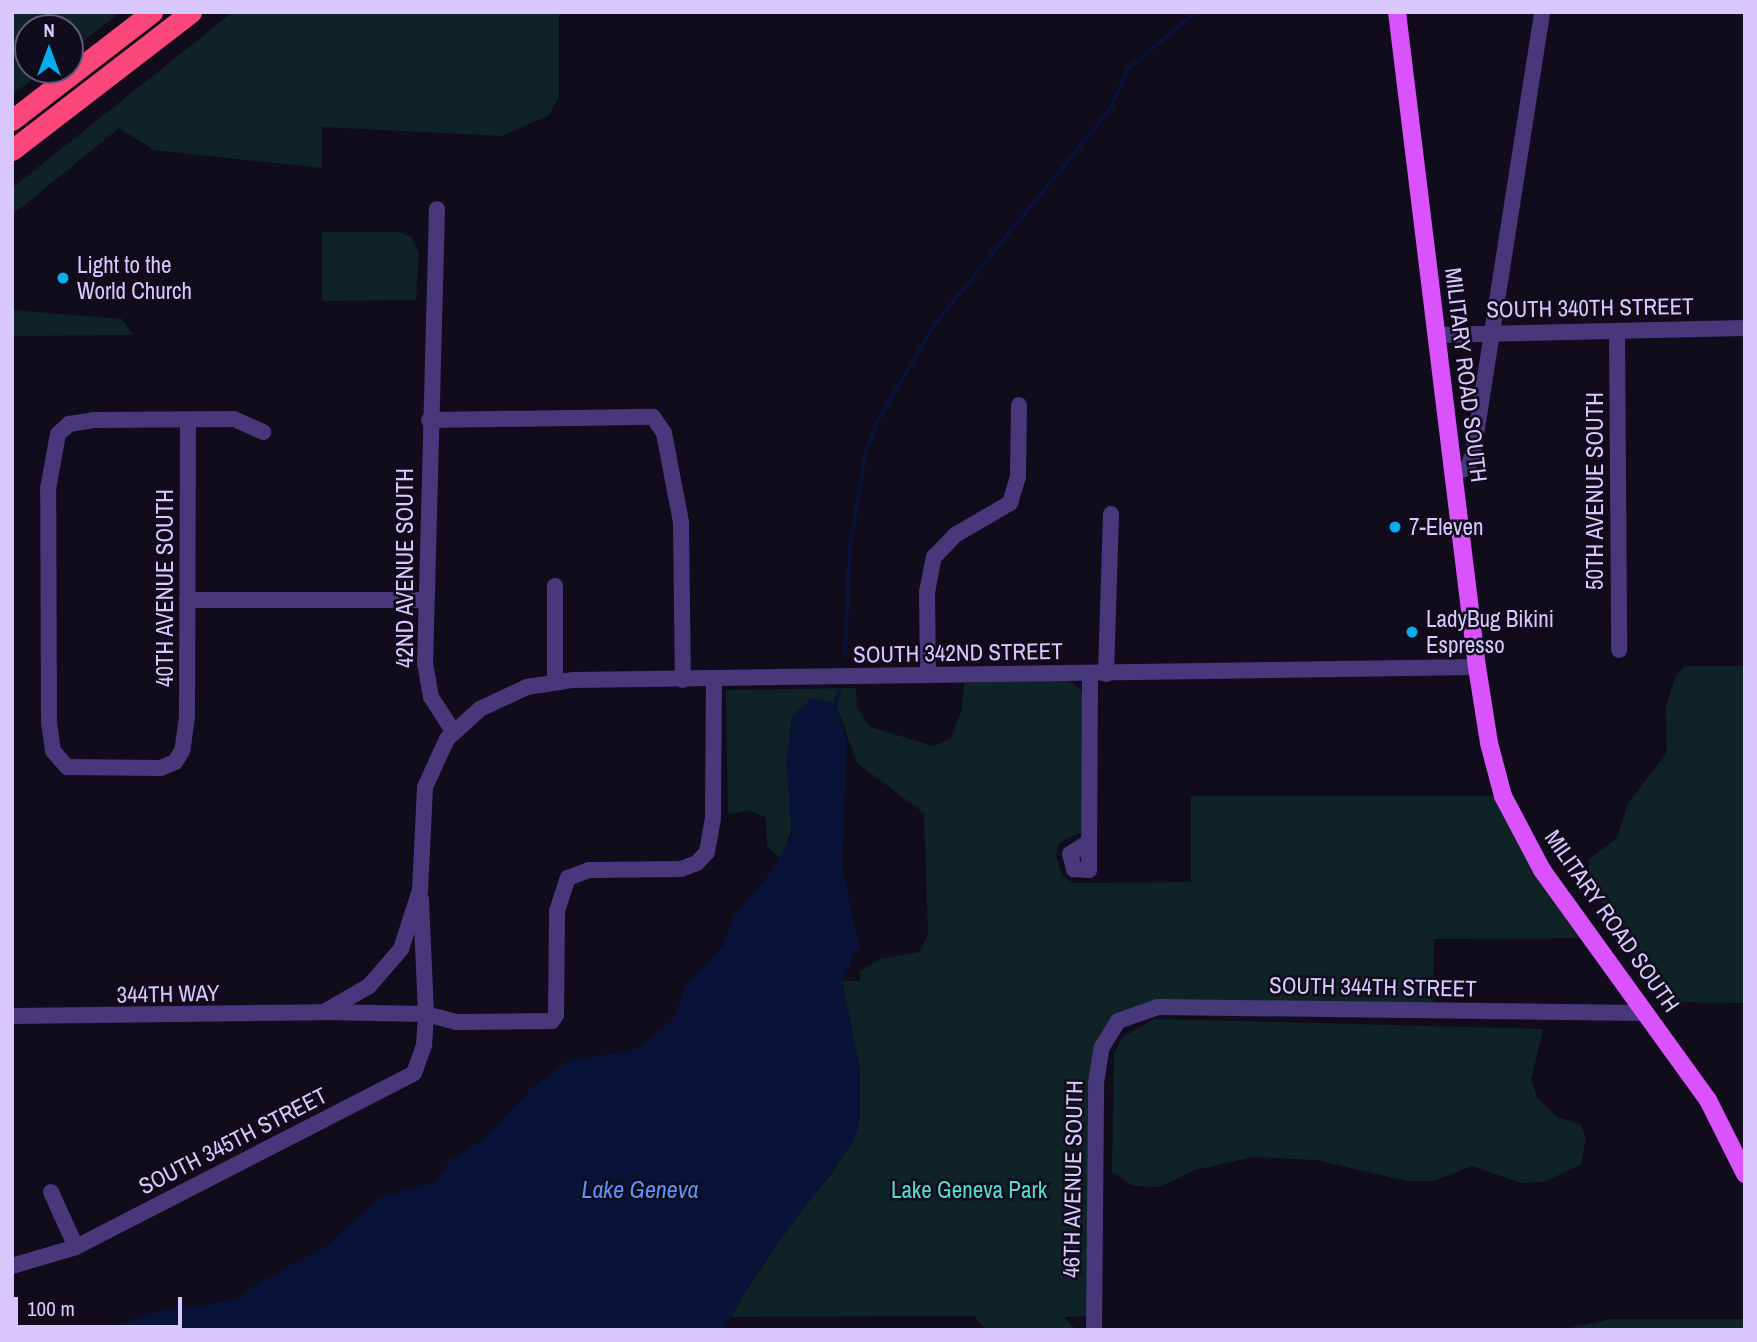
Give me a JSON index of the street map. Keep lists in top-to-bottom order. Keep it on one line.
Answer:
{"streets":{"main road":["MILITARY ROAD SOUTH"],"street":["SOUTH 340TH STREET","50TH AVENUE SOUTH","42ND AVENUE SOUTH","40TH AVENUE SOUTH","SOUTH 342ND STREET","SOUTH 344TH STREET","344TH WAY","SOUTH 345TH STREET","46TH AVENUE SOUTH"]},"crossings":[["SOUTH 340TH STREET","MILITARY ROAD SOUTH"],["SOUTH 340TH STREET","50TH AVENUE SOUTH"],["MILITARY ROAD SOUTH","SOUTH 342ND STREET"],["MILITARY ROAD SOUTH","SOUTH 344TH STREET"],["42ND AVENUE SOUTH","SOUTH 342ND STREET"],["SOUTH 344TH STREET","46TH AVENUE SOUTH"]],"water":["Lake Geneva"],"parks":["Lake Geneva Park"],"places":["Light to the World Church","7-Eleven","LadyBug Bikini Espresso"],"scale_bar":"100 m","north":"top"}
